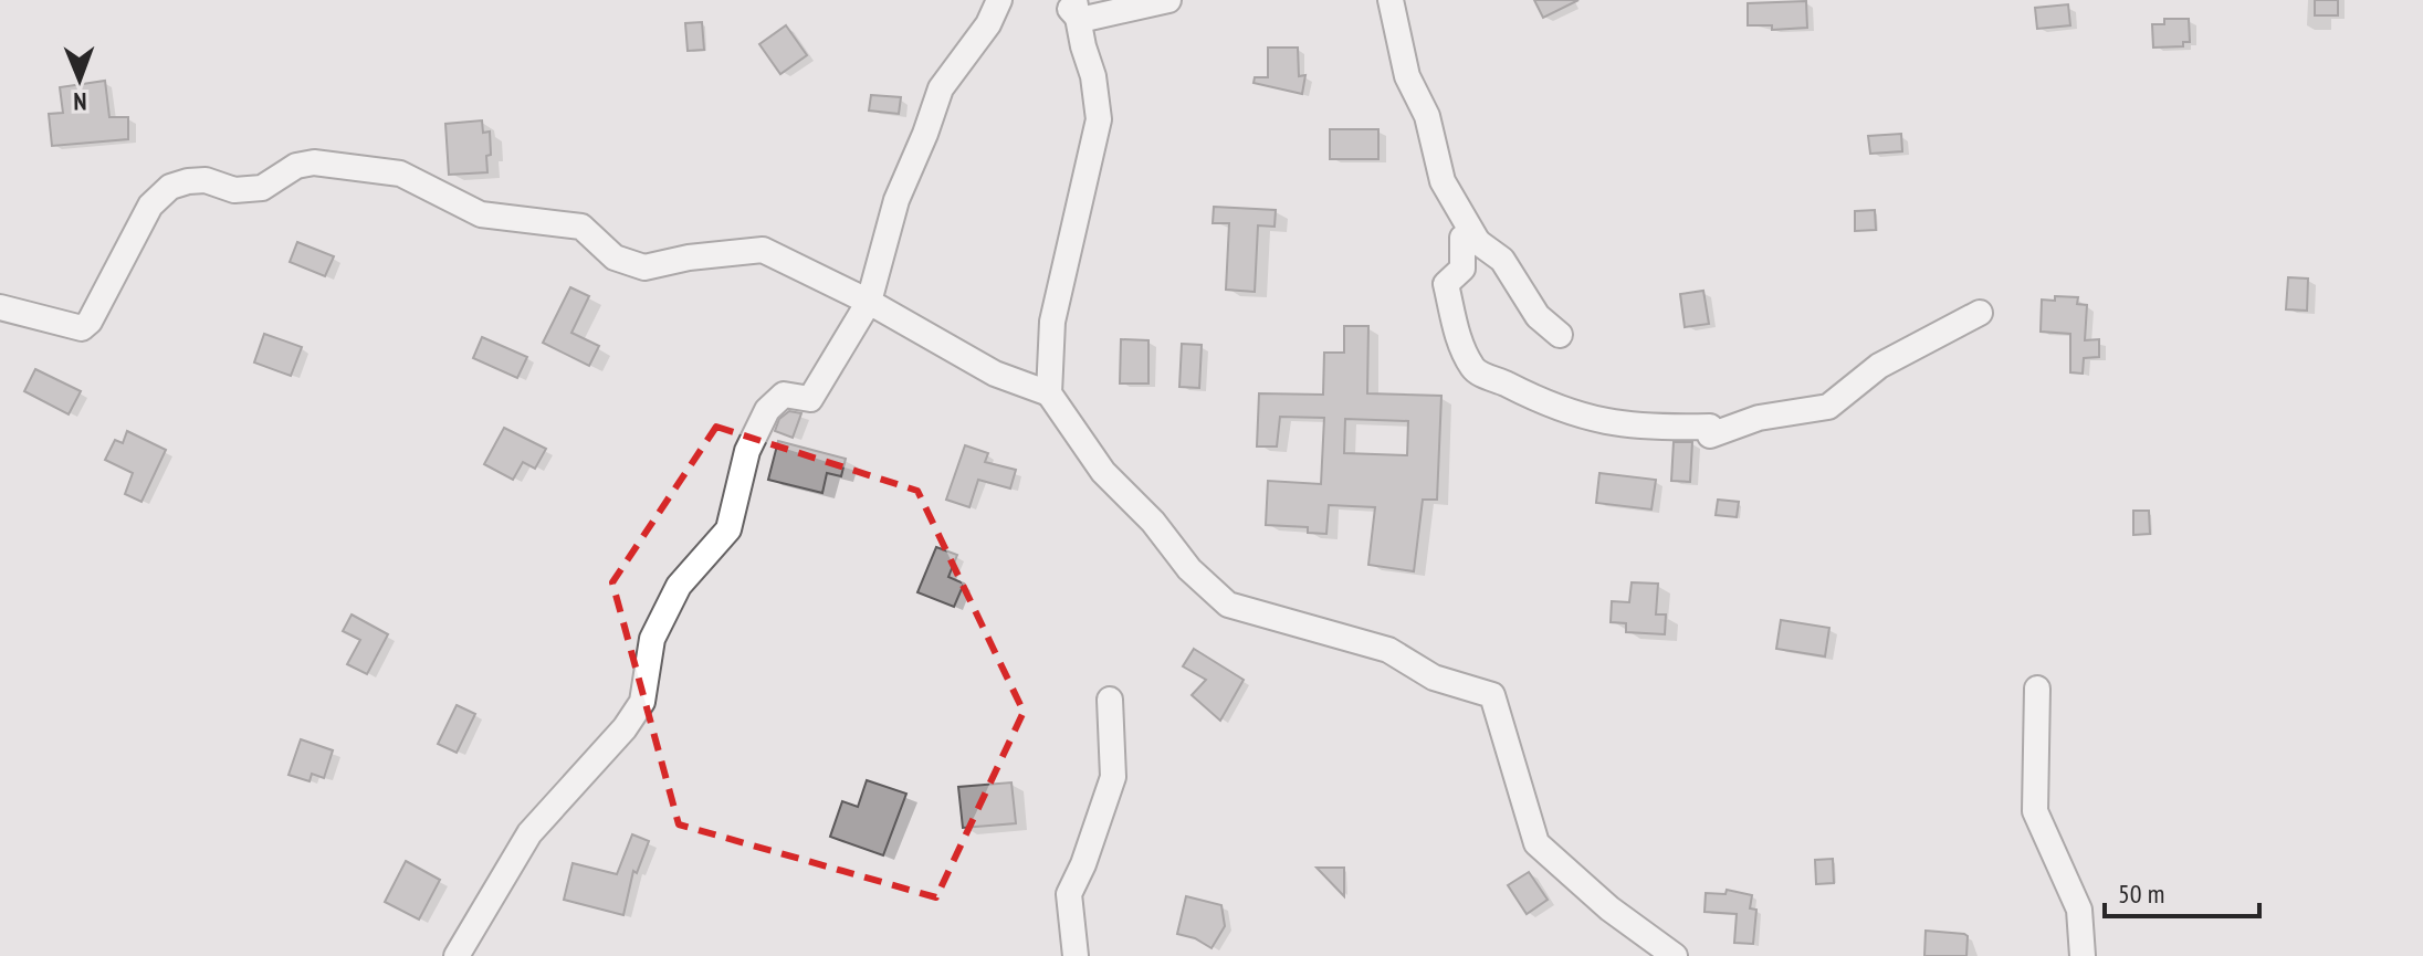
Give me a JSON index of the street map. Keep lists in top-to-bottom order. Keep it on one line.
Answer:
{"scale_bar":"50 m","north":"bottom"}
